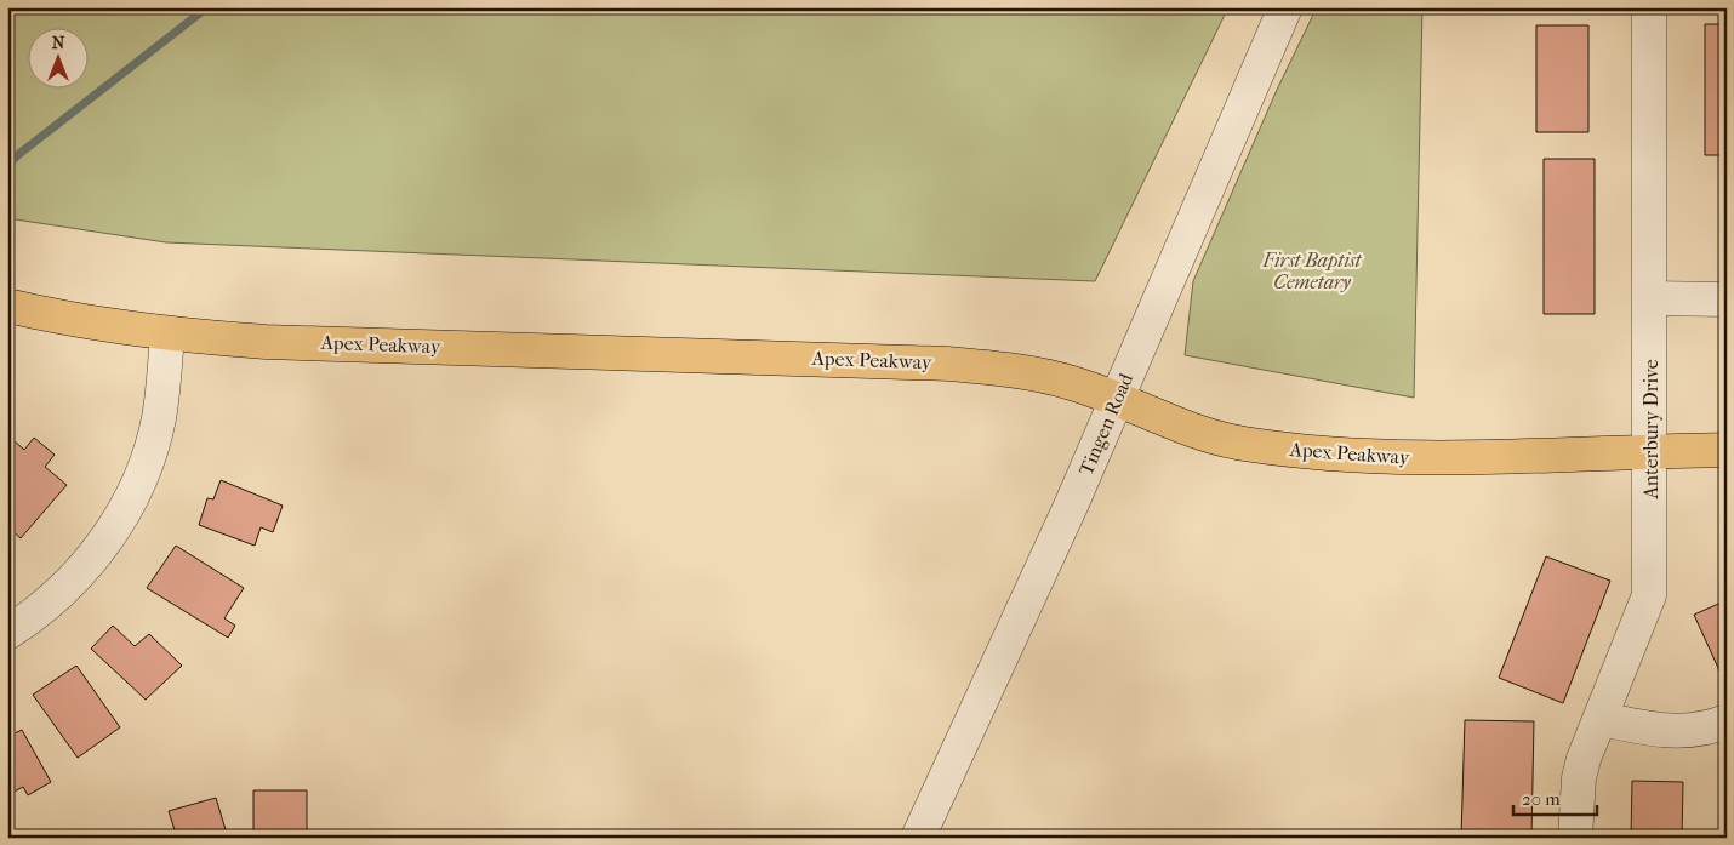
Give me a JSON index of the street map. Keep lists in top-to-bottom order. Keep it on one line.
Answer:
{"streets":{"main road":["Apex Peakway"],"street":["Tingen Road","Anterbury Drive"]},"crossings":[["Apex Peakway","Tingen Road"],["Apex Peakway","Anterbury Drive"]],"parks":["First Baptist Cemetary"],"scale_bar":"20 m","north":"top"}
